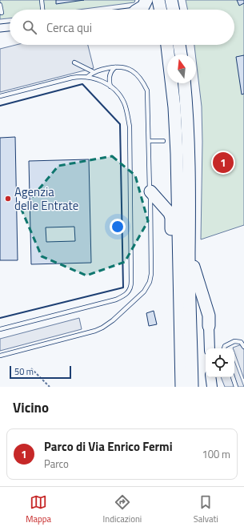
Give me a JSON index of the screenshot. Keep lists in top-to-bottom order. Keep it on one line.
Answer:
{"places":["Agenzia delle Entrate"],"scale_bar":"50 m","north":"top","page":{"search":"Cerca qui","pins":"1","scale":"50 m","heading":"Vicino","list":[{"mark":"1","name":"Parco di Via Enrico Fermi","note":"Parco","value":"100 m"}],"nav":["Mappa","Indicazioni","Salvati"]}}
